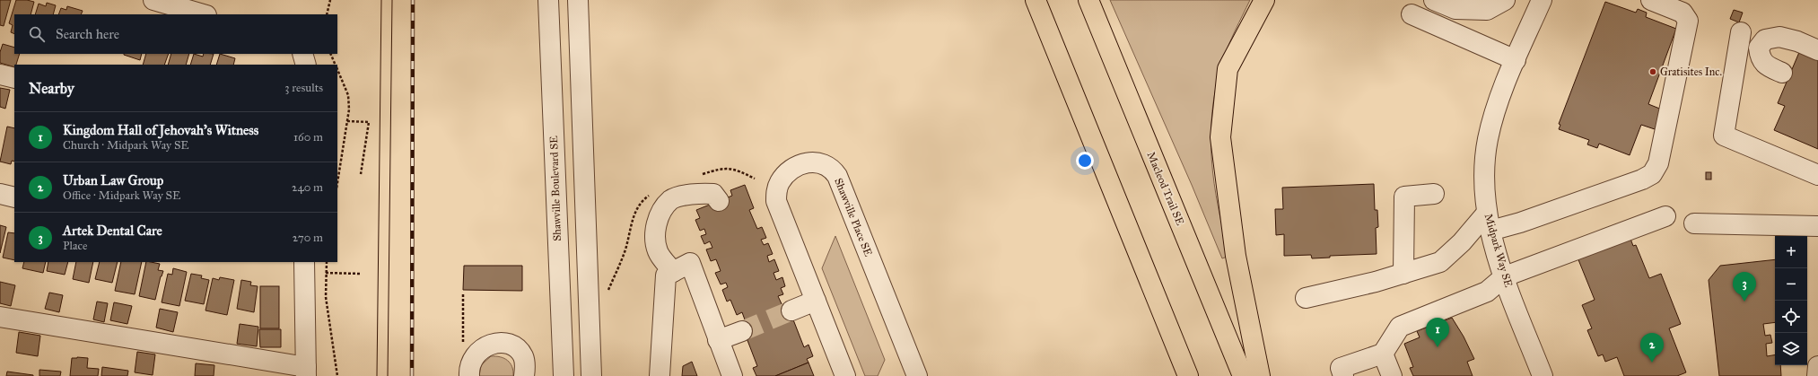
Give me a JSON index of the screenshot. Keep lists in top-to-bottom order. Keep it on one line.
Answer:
{"streets":{"highway":["Macleod Trail SE"],"street":["Shawville Boulevard SE","Shawville Place SE","Midpark Way SE"]},"places":["Gratisites Inc."],"page":{"search":"Search here","heading":["Nearby","3 results"],"list":[{"mark":"1","name":"Kingdom Hall of Jehovah's Witness","note":"Church · Midpark Way SE","value":"160 m"},{"mark":"2","name":"Urban Law Group","note":"Office · Midpark Way SE","value":"240 m"},{"mark":"3","name":"Artek Dental Care","note":"Place","value":"270 m"}],"map_buttons":["+","−"],"pins":["3","1","2"]}}
